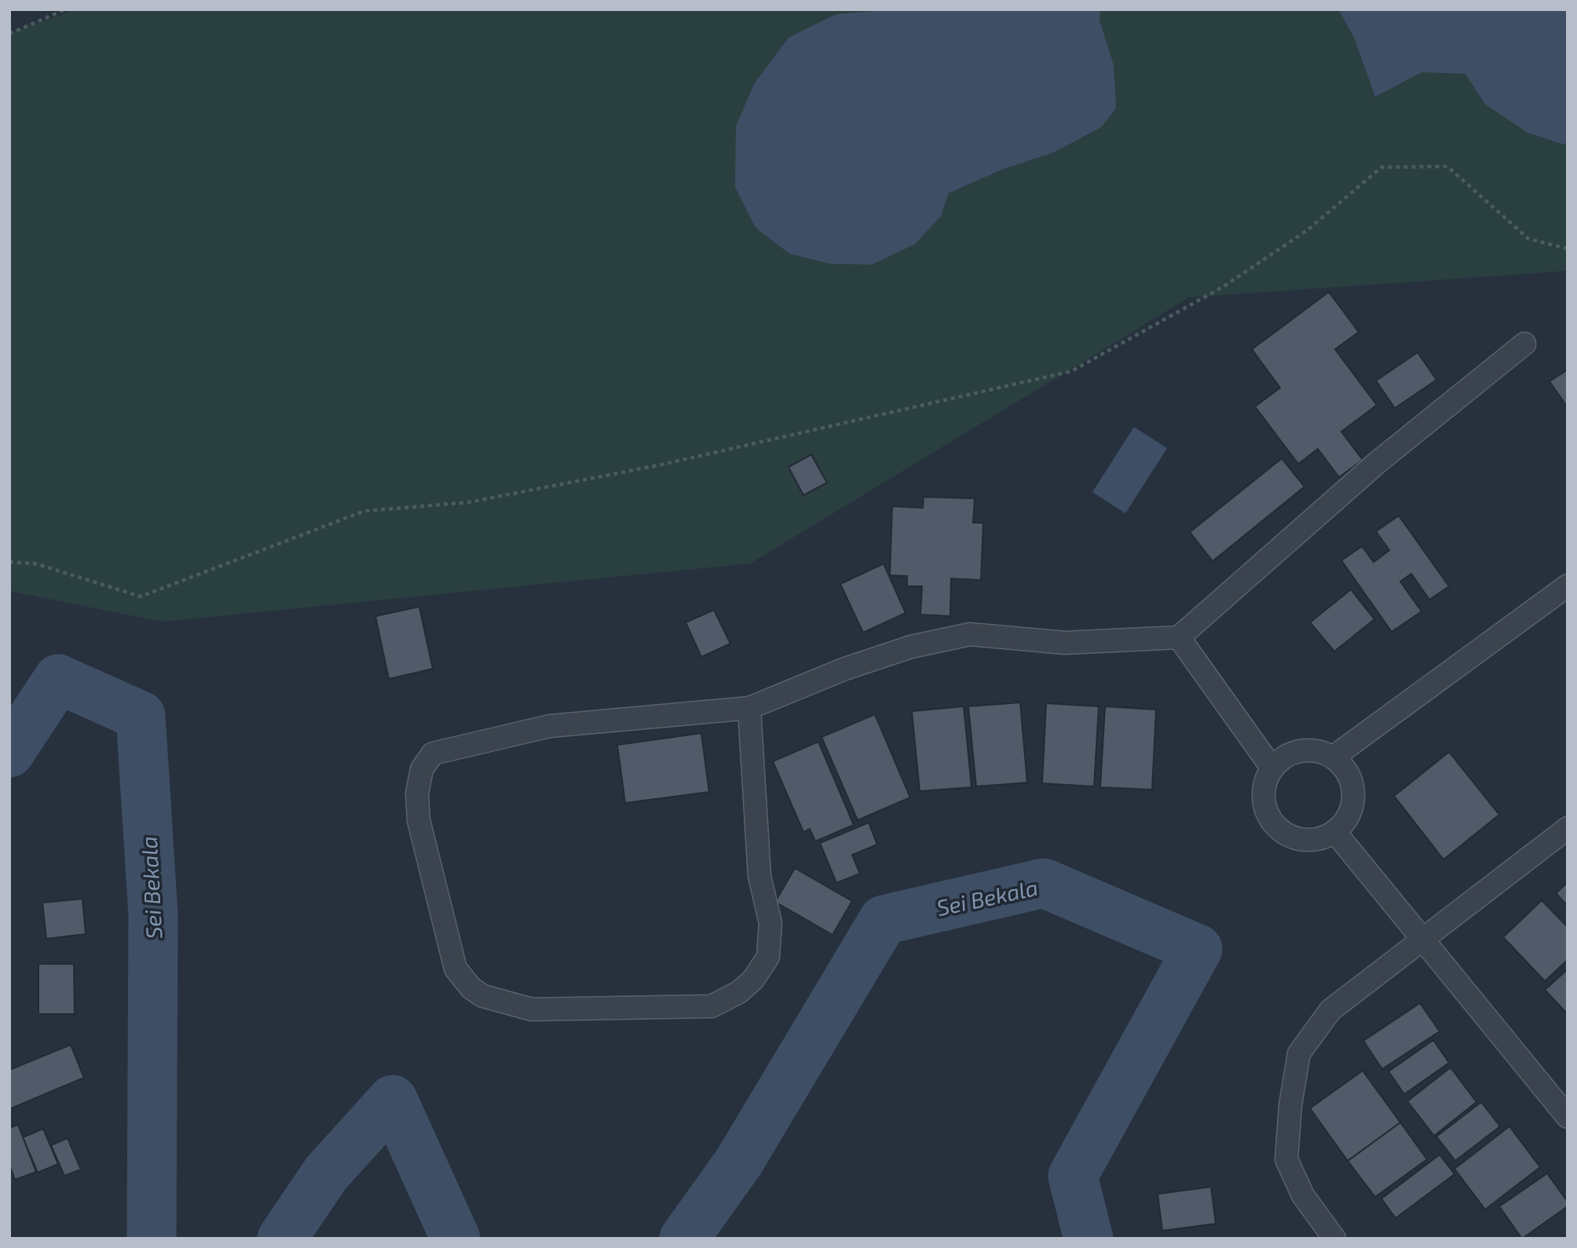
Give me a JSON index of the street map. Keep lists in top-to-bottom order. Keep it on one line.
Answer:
{"water":["Sei Bekala"]}
